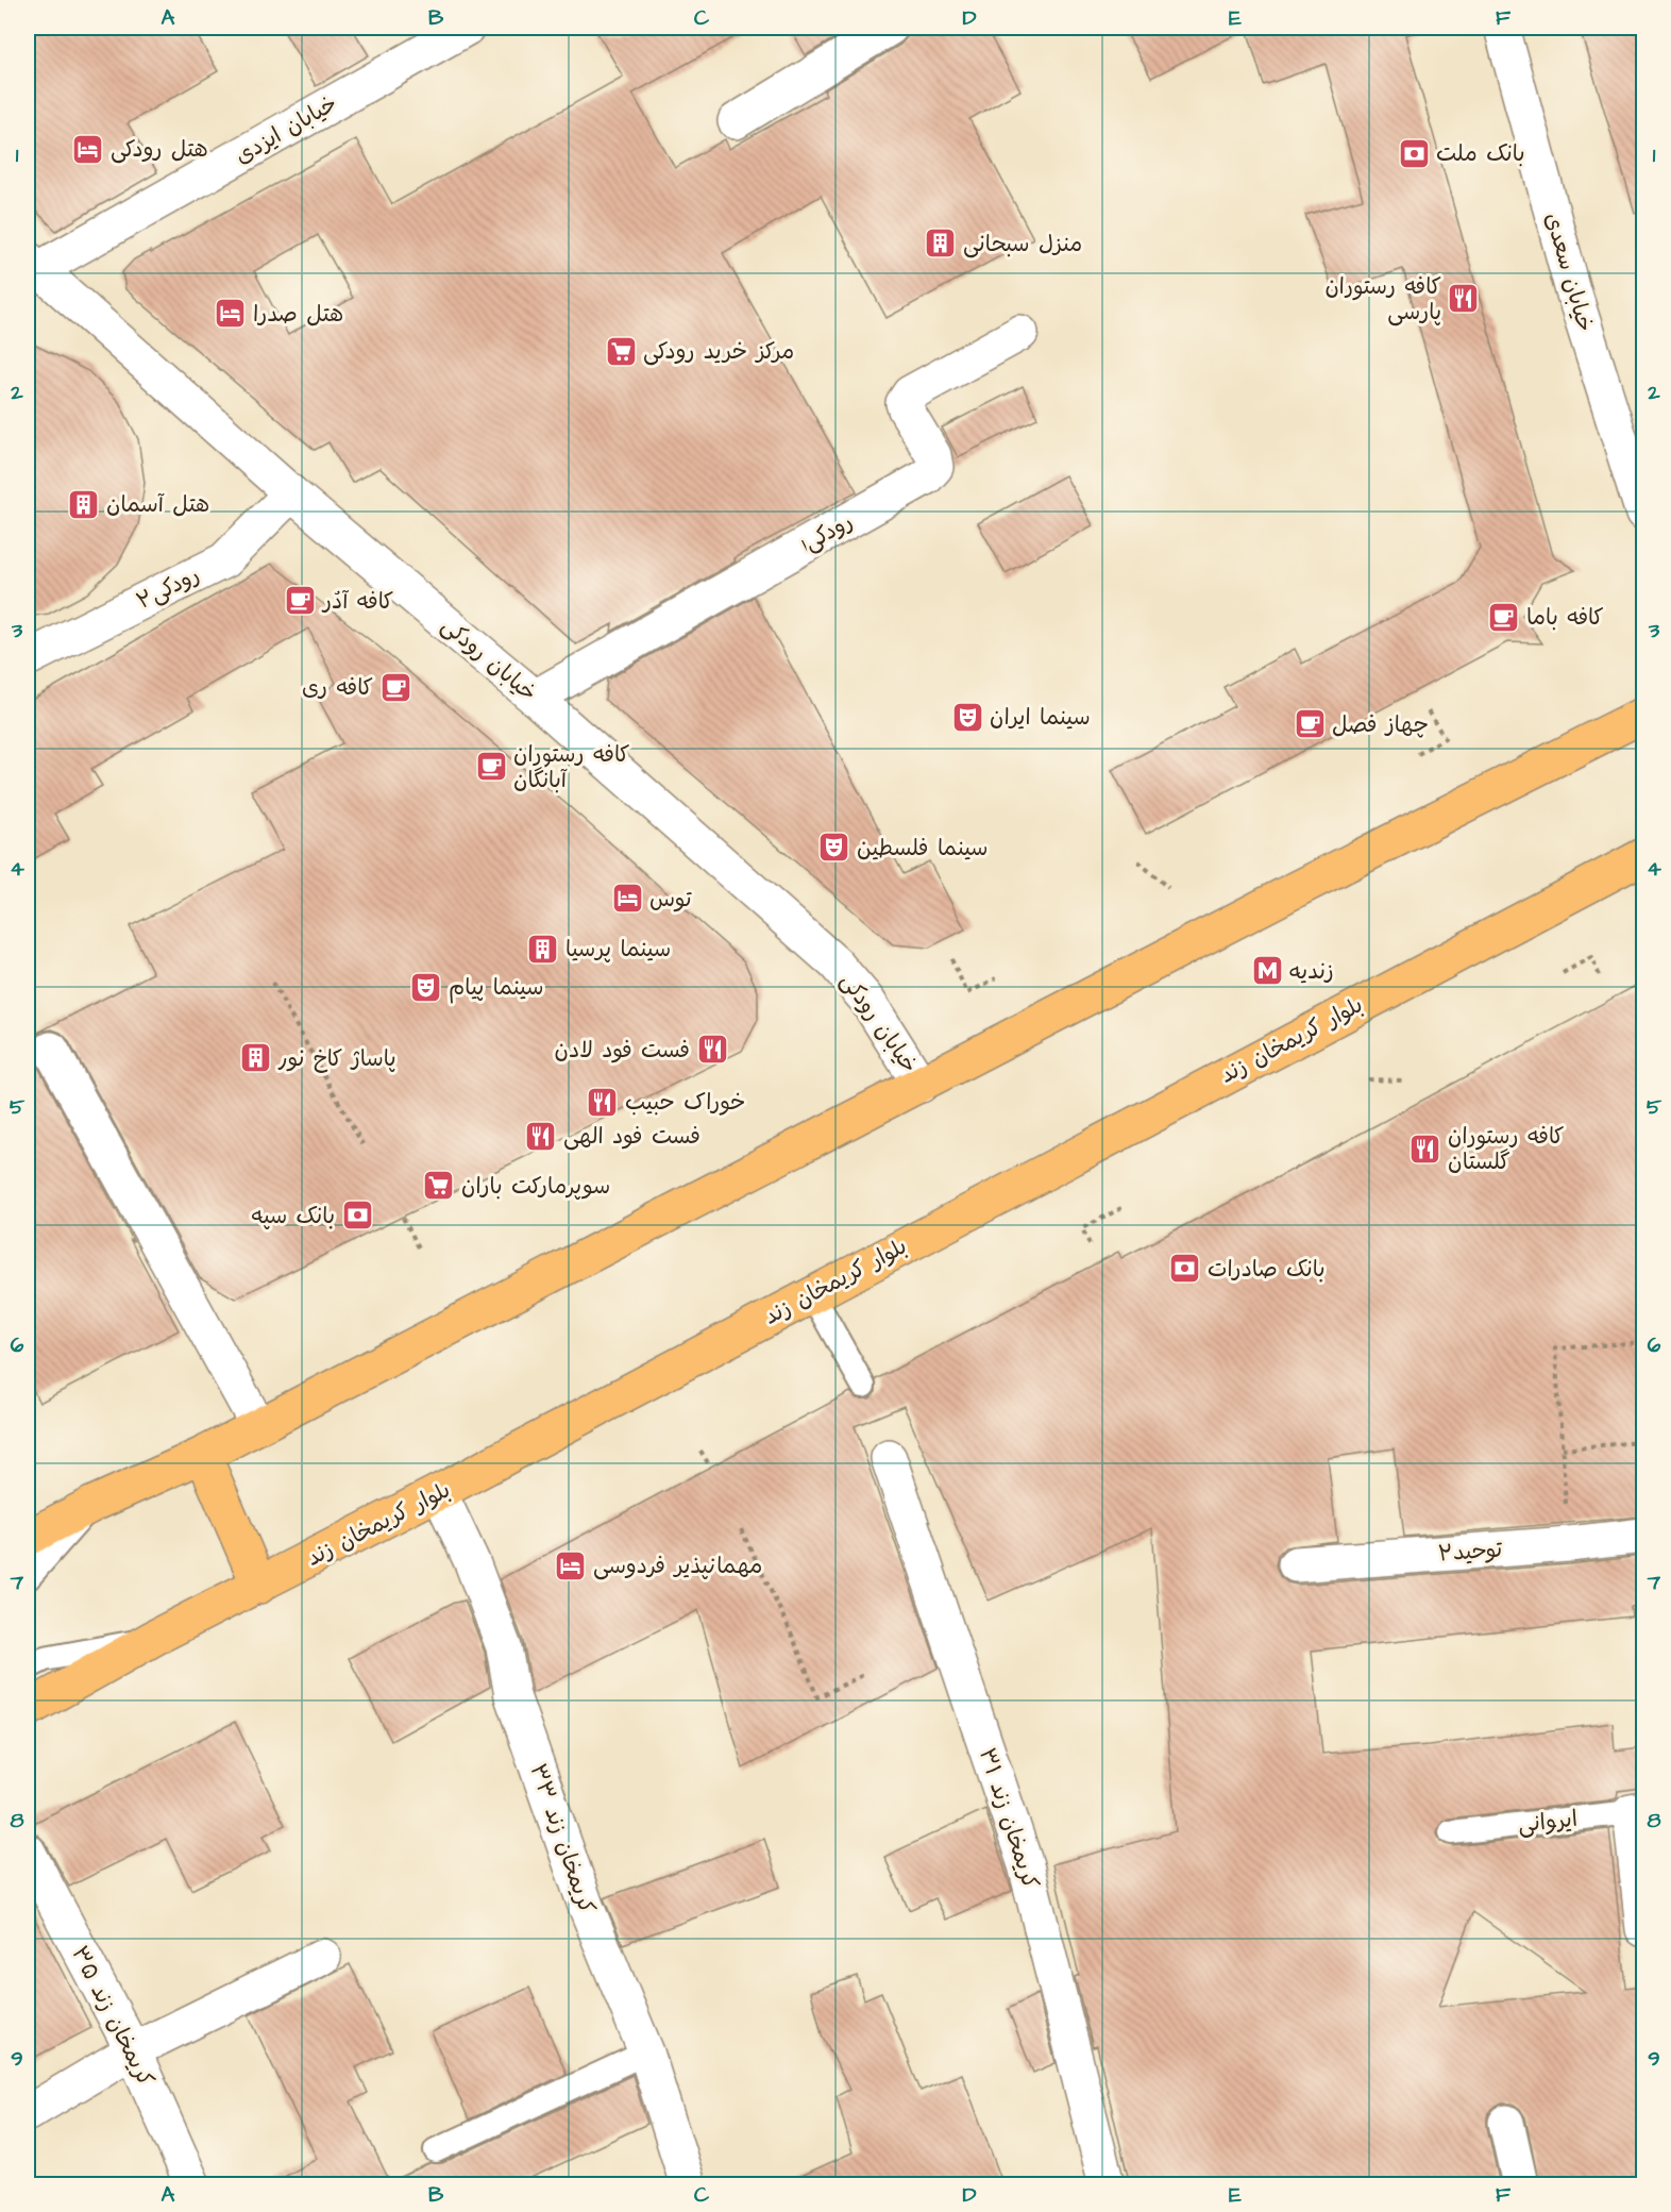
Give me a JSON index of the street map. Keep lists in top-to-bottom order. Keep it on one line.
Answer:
{"streets":{"main road":["بلوار کریمخان زند"],"street":["خیابان ایزدی","خیابان سعدی","1رودکی","رودکی۲","خیابان رودکی","توحید۲","کریمخان زند ۳۱","کریمخان زند ۳۳","کریمخان زند ۳۵"],"lane":["ایروانی"]},"crossings":[["خیابان ایزدی","خیابان رودکی"],["1رودکی","خیابان رودکی"],["رودکی۲","خیابان رودکی"],["بلوار کریمخان زند","کریمخان زند ۳۳"]],"places":{"hotel":["هتل رودکی","هتل صدرا","توس","مهمانپذیر فردوسی"],"bank":["بانک ملت","بانک سپه","بانک صادرات"],"building":["منزل سبحانی","هتل آسمان","سینما پرسیا","پاساژ کاخ نور"],"restaurant":["کافه رستوران پارسی","فست فود لادن","خوراک حبیب","فست فود الهی","کافه رستوران گلستان"],"supermarket":["مرکز خرید رودکی","سوپرمارکت باران"],"cafe":["كافه آدُر","کافه باما","کافه ری","چهاز فصل","کافه رستوران آبانگان"],"theatre":["سینما ایران","سینما فلسطین","سینما پیام"],"metro station":["زندیه"]},"grid":{"columns":["A","B","C","D","E","F"],"rows":["1","2","3","4","5","6","7","8","9"]}}
